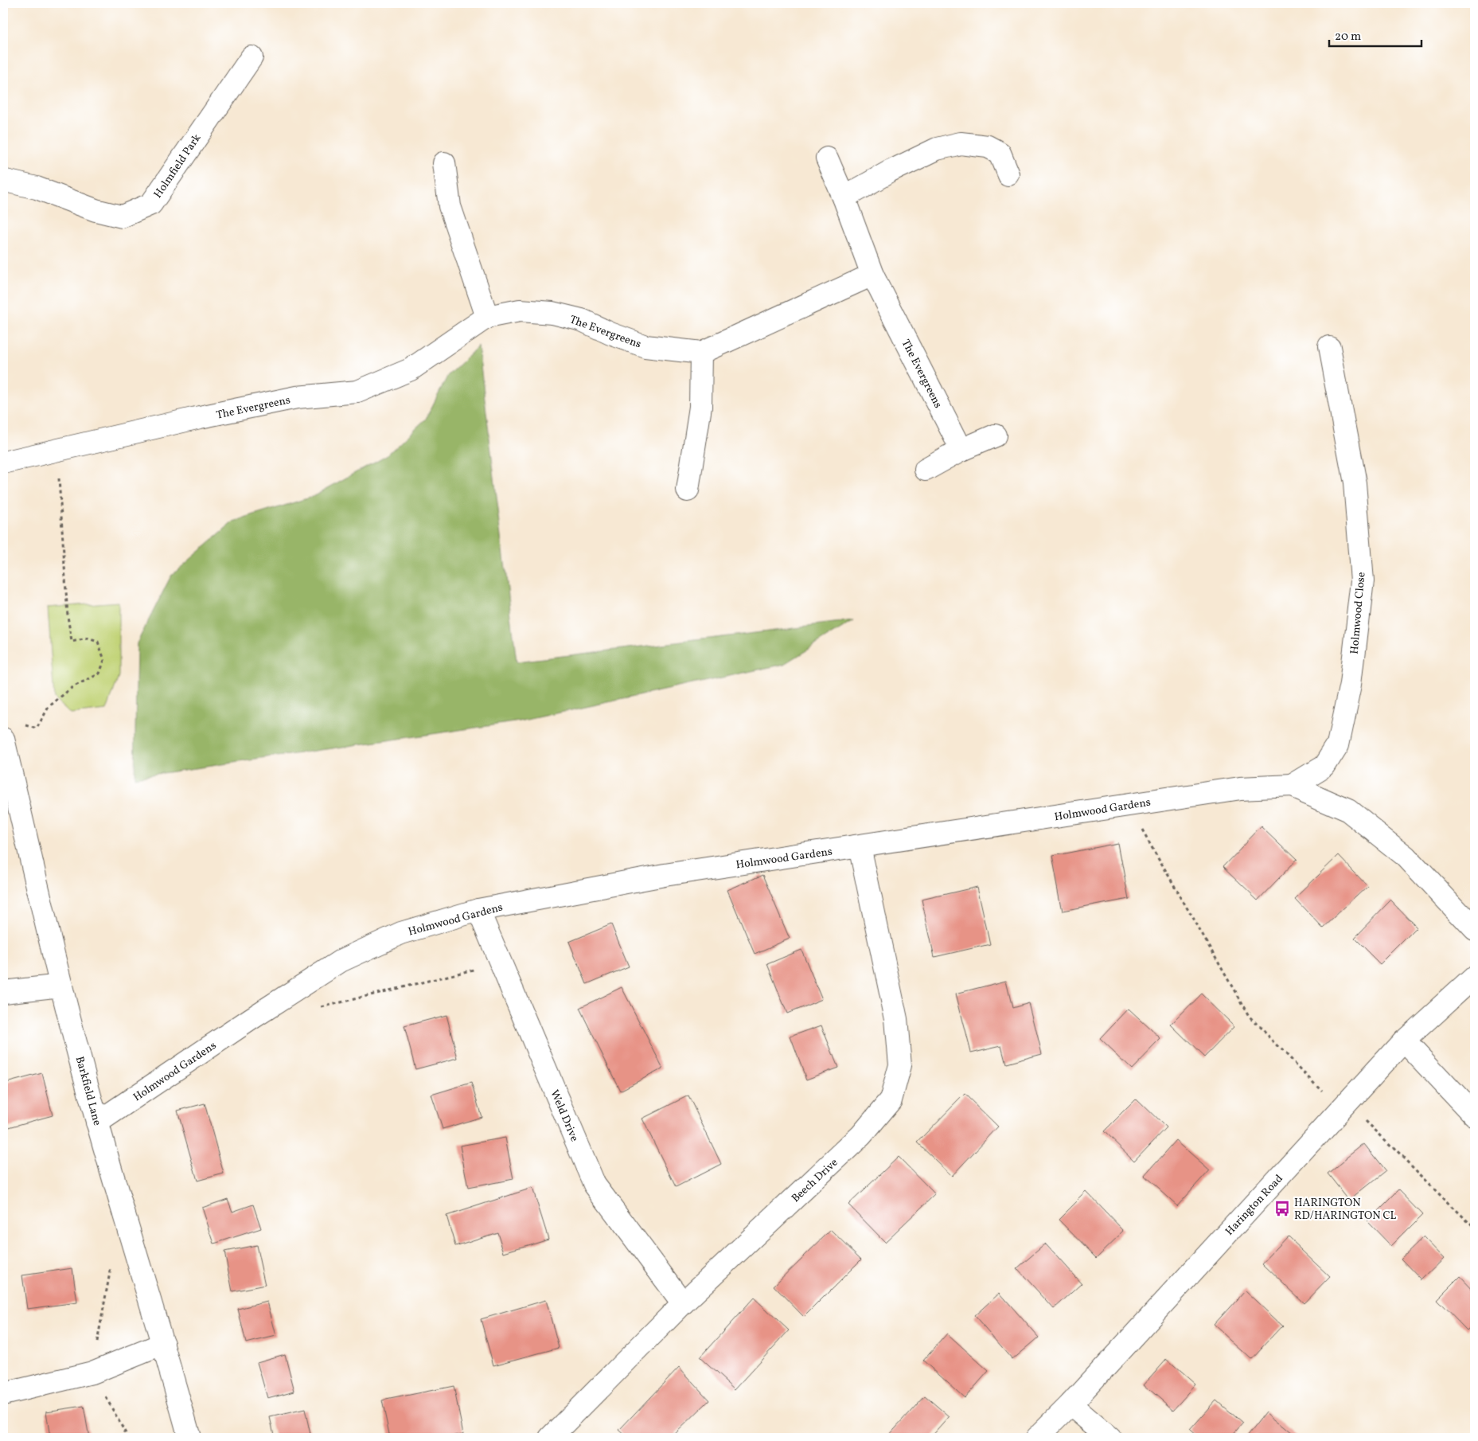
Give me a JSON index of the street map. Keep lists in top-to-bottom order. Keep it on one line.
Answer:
{"streets":{"street":["Holmfield Park","The Evergreens","Holmwood Close","Holmwood Gardens","Barkfield Lane","Weld Drive","Beech Drive","Harington Road"]},"crossings":[["Holmwood Close","Holmwood Gardens"],["Holmwood Gardens","Barkfield Lane"],["Holmwood Gardens","Weld Drive"],["Holmwood Gardens","Beech Drive"],["Weld Drive","Beech Drive"]],"places":{"bus stop":["HARINGTON RD/HARINGTON CL"]},"scale_bar":"20 m"}
